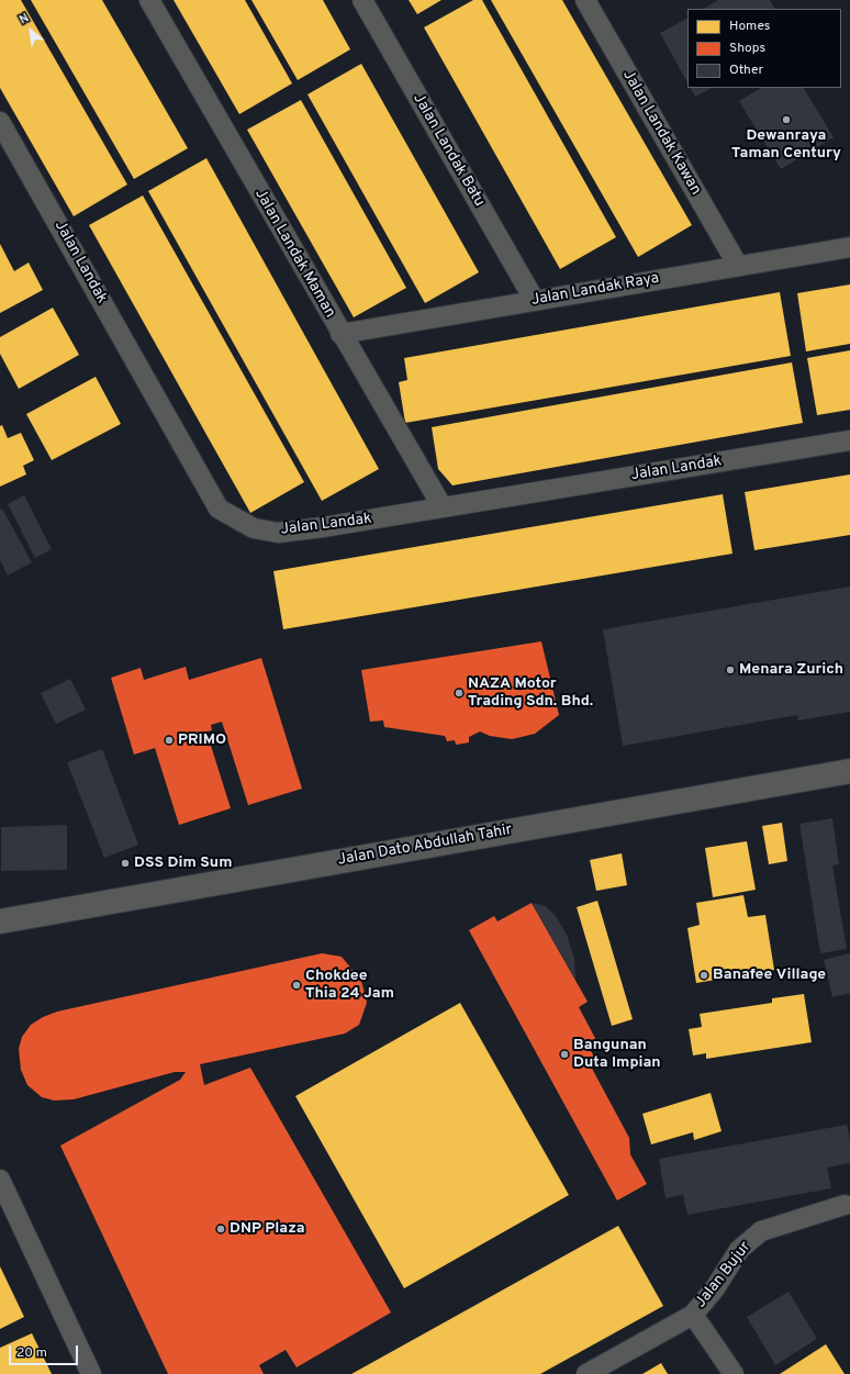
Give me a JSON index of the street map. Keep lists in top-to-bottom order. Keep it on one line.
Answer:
{"streets":{"street":["Jalan Landak Kawan","Jalan Landak Batu","Jalan Landak Maman","Jalan Landak","Jalan Landak Raya","Jalan Dato Abdullah Tahir","Jalan Bujur"]},"crossings":[["Jalan Landak Kawan","Jalan Landak Raya"],["Jalan Landak Batu","Jalan Landak Raya"],["Jalan Landak Maman","Jalan Landak"],["Jalan Landak Maman","Jalan Landak Raya"]],"places":["Dewanraya Taman Century","Menara Zurich","NAZA Motor Trading Sdn. Bhd.","PRIMO","DSS Dim Sum","Banafee Village","Chokdee Thia 24 Jam","Bangunan Duta Impian","DNP Plaza"],"legend":["Homes","Shops","Other"],"scale_bar":"20 m","north":"top left"}
